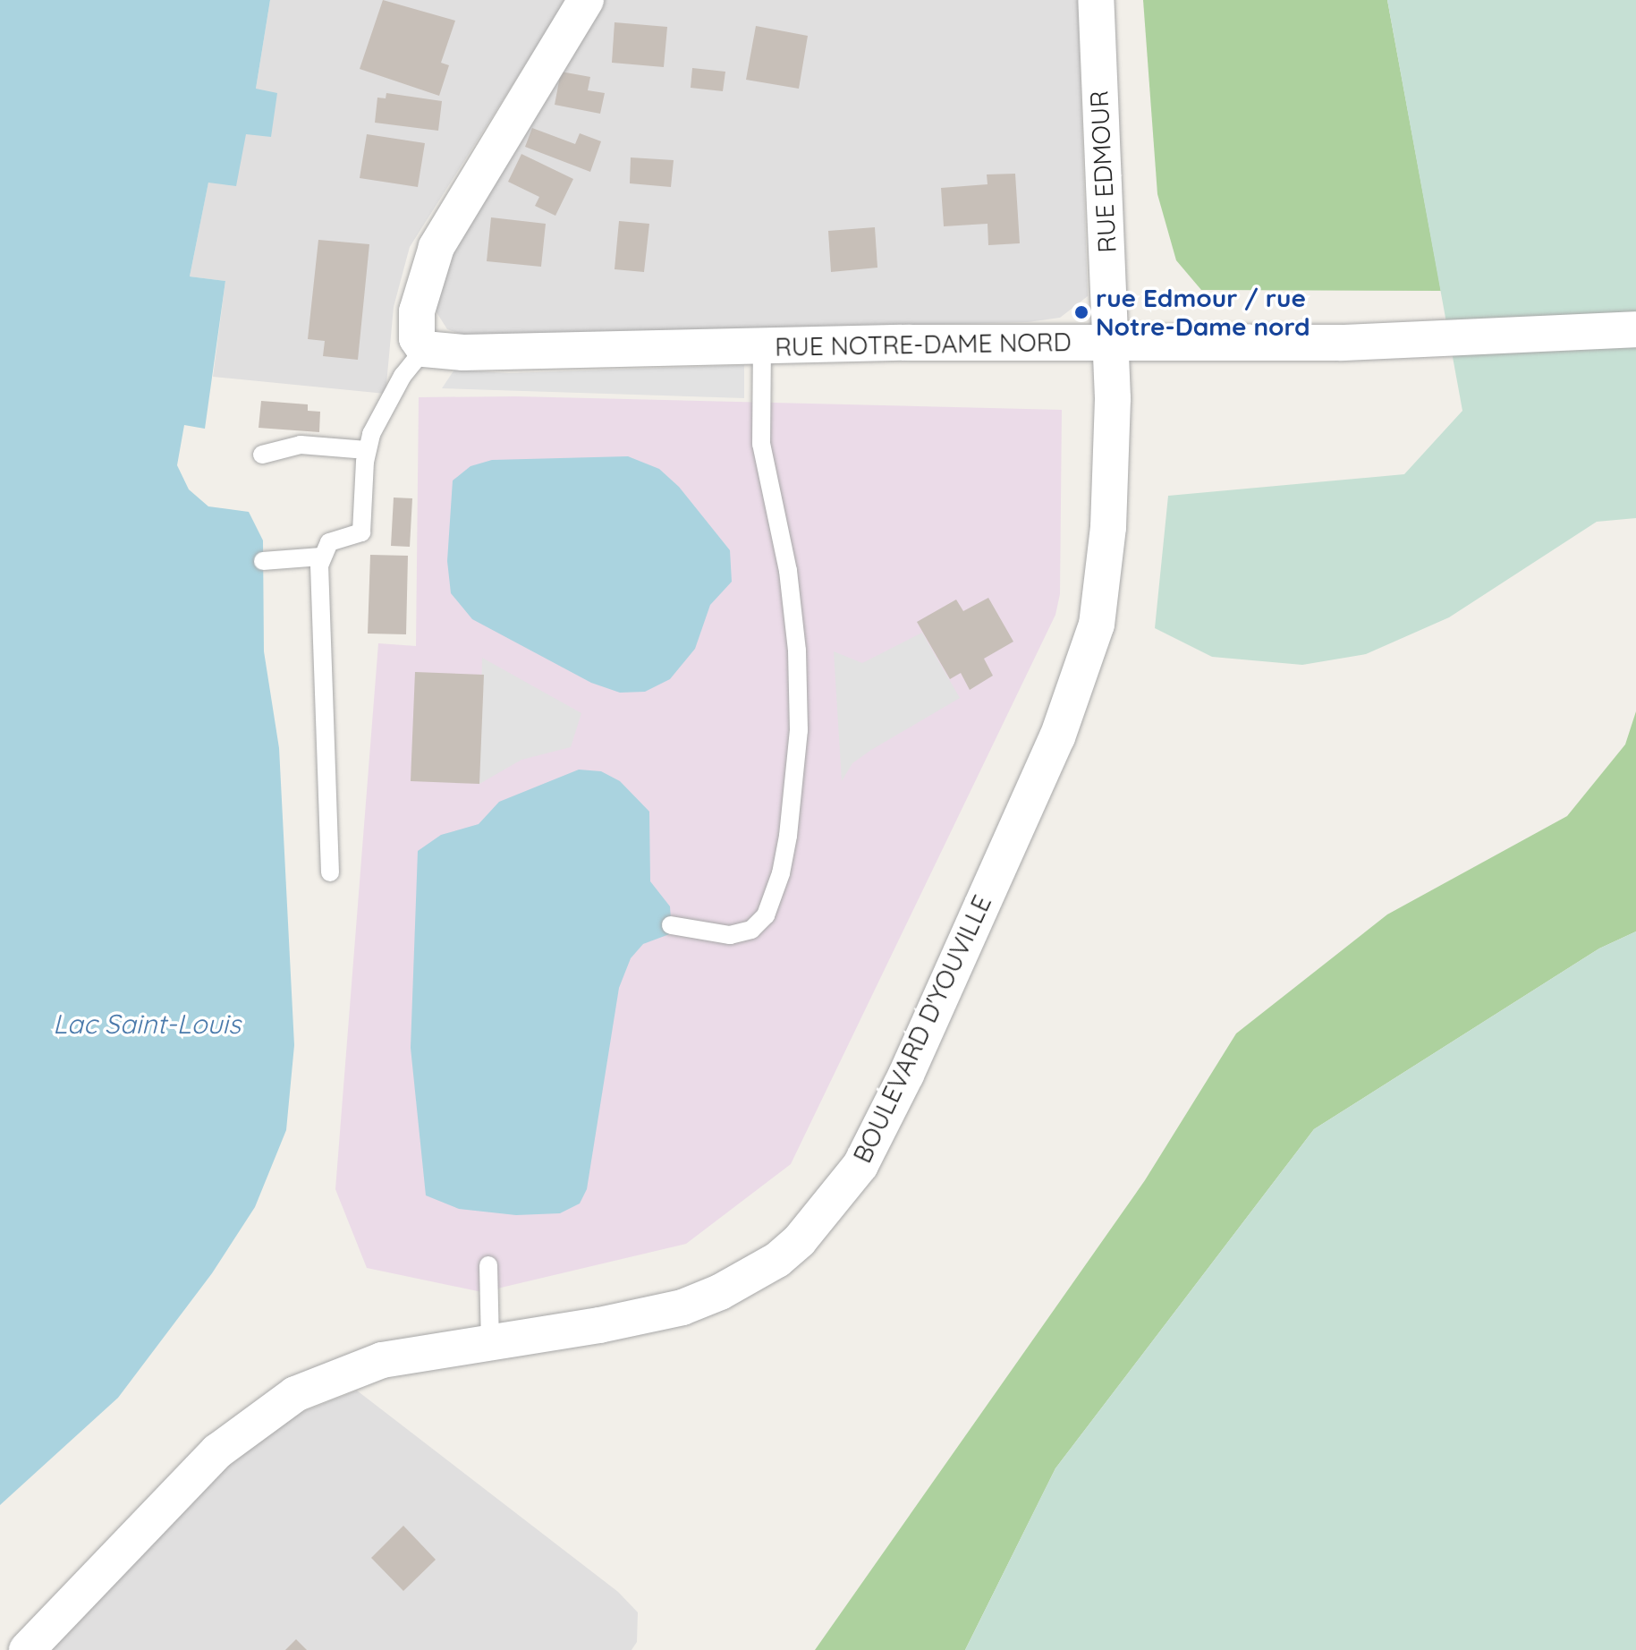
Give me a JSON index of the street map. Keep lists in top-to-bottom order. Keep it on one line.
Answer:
{"streets":{"street":["RUE EDMOUR","RUE NOTRE-DAME NORD","BOULEVARD D'YOUVILLE"]},"crossings":[["RUE EDMOUR","RUE NOTRE-DAME NORD"],["RUE EDMOUR","BOULEVARD D'YOUVILLE"],["RUE NOTRE-DAME NORD","BOULEVARD D'YOUVILLE"]],"water":["Lac Saint-Louis"],"places":["rue Edmour / rue Notre-Dame nord"]}
